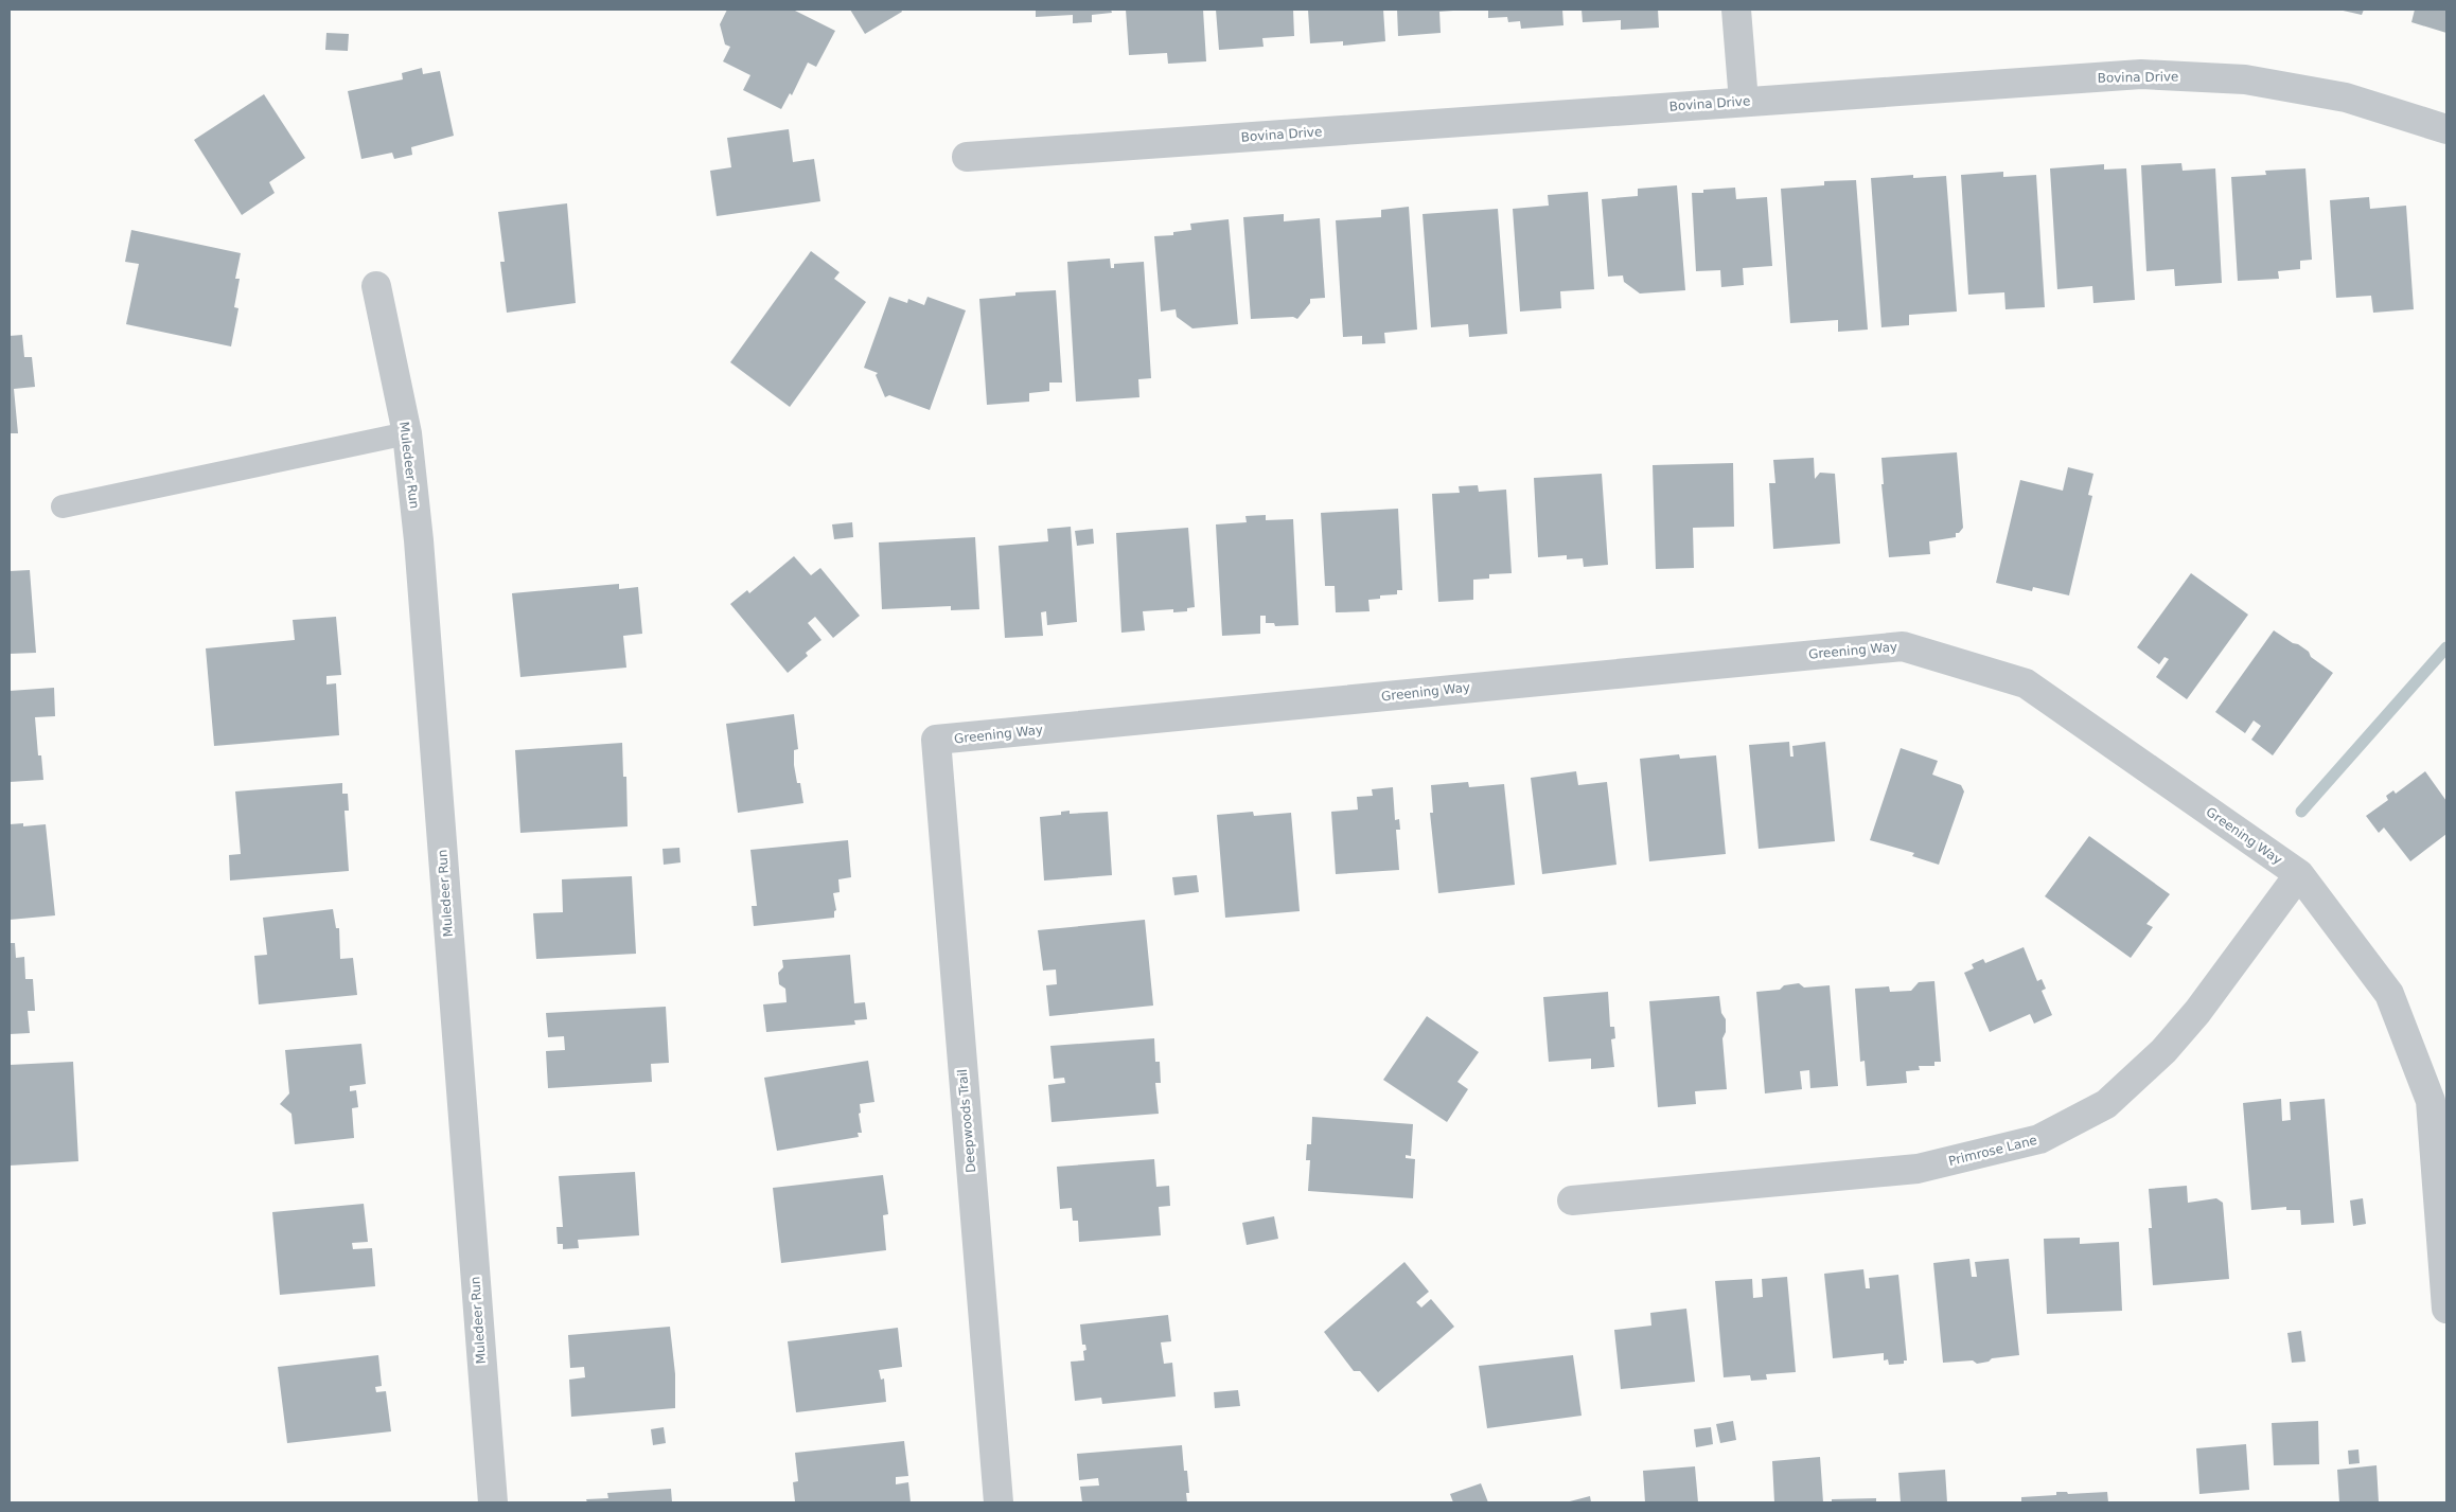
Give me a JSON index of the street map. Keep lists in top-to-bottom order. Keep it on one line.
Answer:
{"streets":{"street":["Bovina Drive","Muledeer Run","Greening Way","Deepwoods Trail","Primrose Lane"]},"crossings":[["Greening Way","Deepwoods Trail"],["Greening Way","Primrose Lane"]]}
